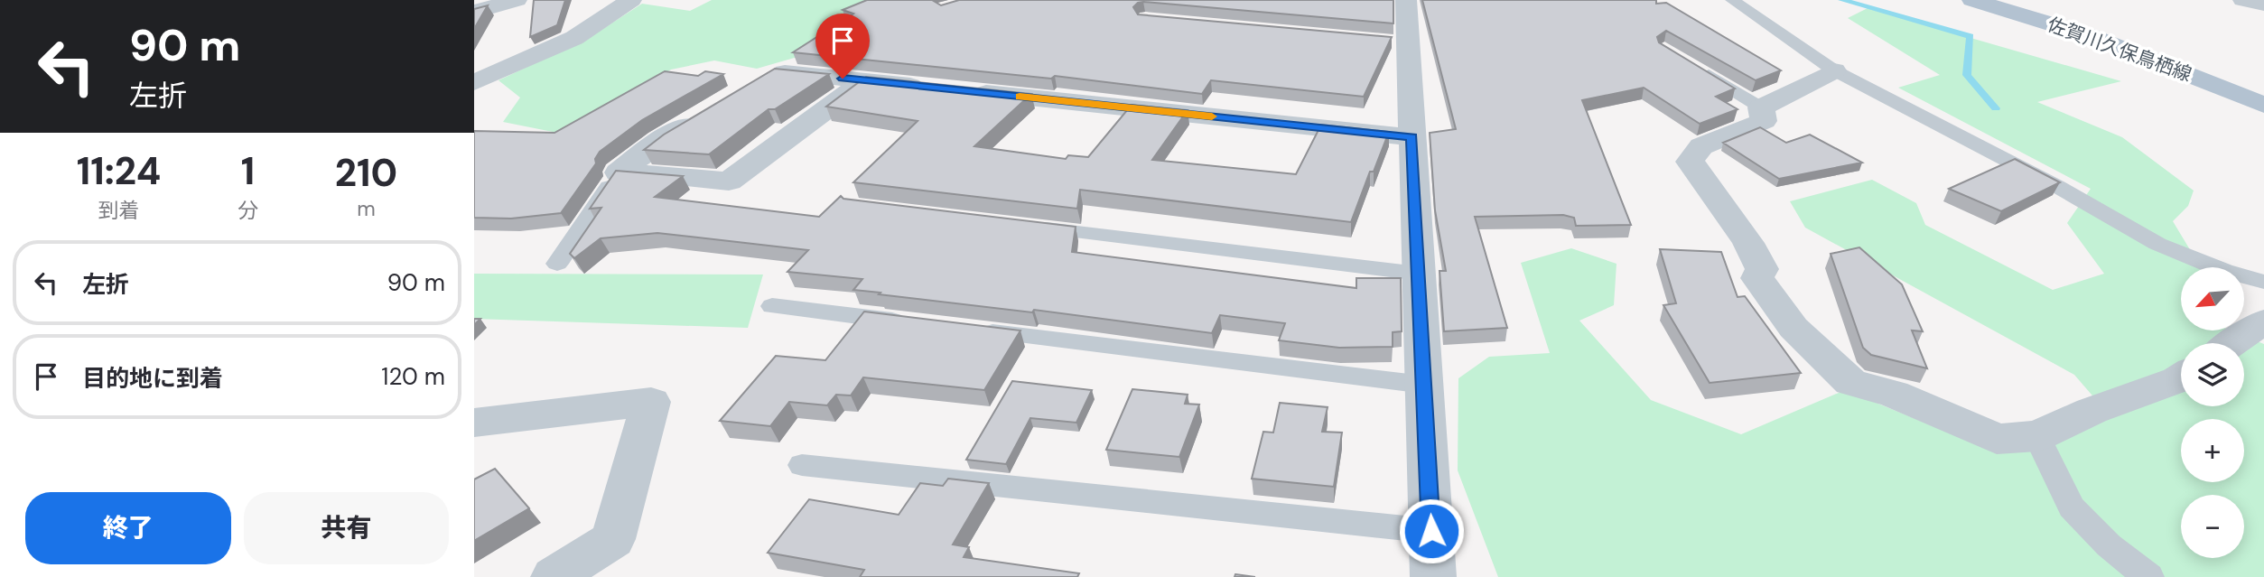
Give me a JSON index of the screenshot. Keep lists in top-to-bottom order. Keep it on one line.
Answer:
{"streets":{"main road":["佐賀川久保鳥栖線"]},"north":"bottom left","page":{"turn":["90 m","左折"],"eta":["11:24","到着","1","分","210","m"],"list":[{"name":"左折","value":"90 m"},{"name":"目的地に到着","value":"120 m"}],"map_buttons":["+","−"],"buttons":["終了","共有"]}}
